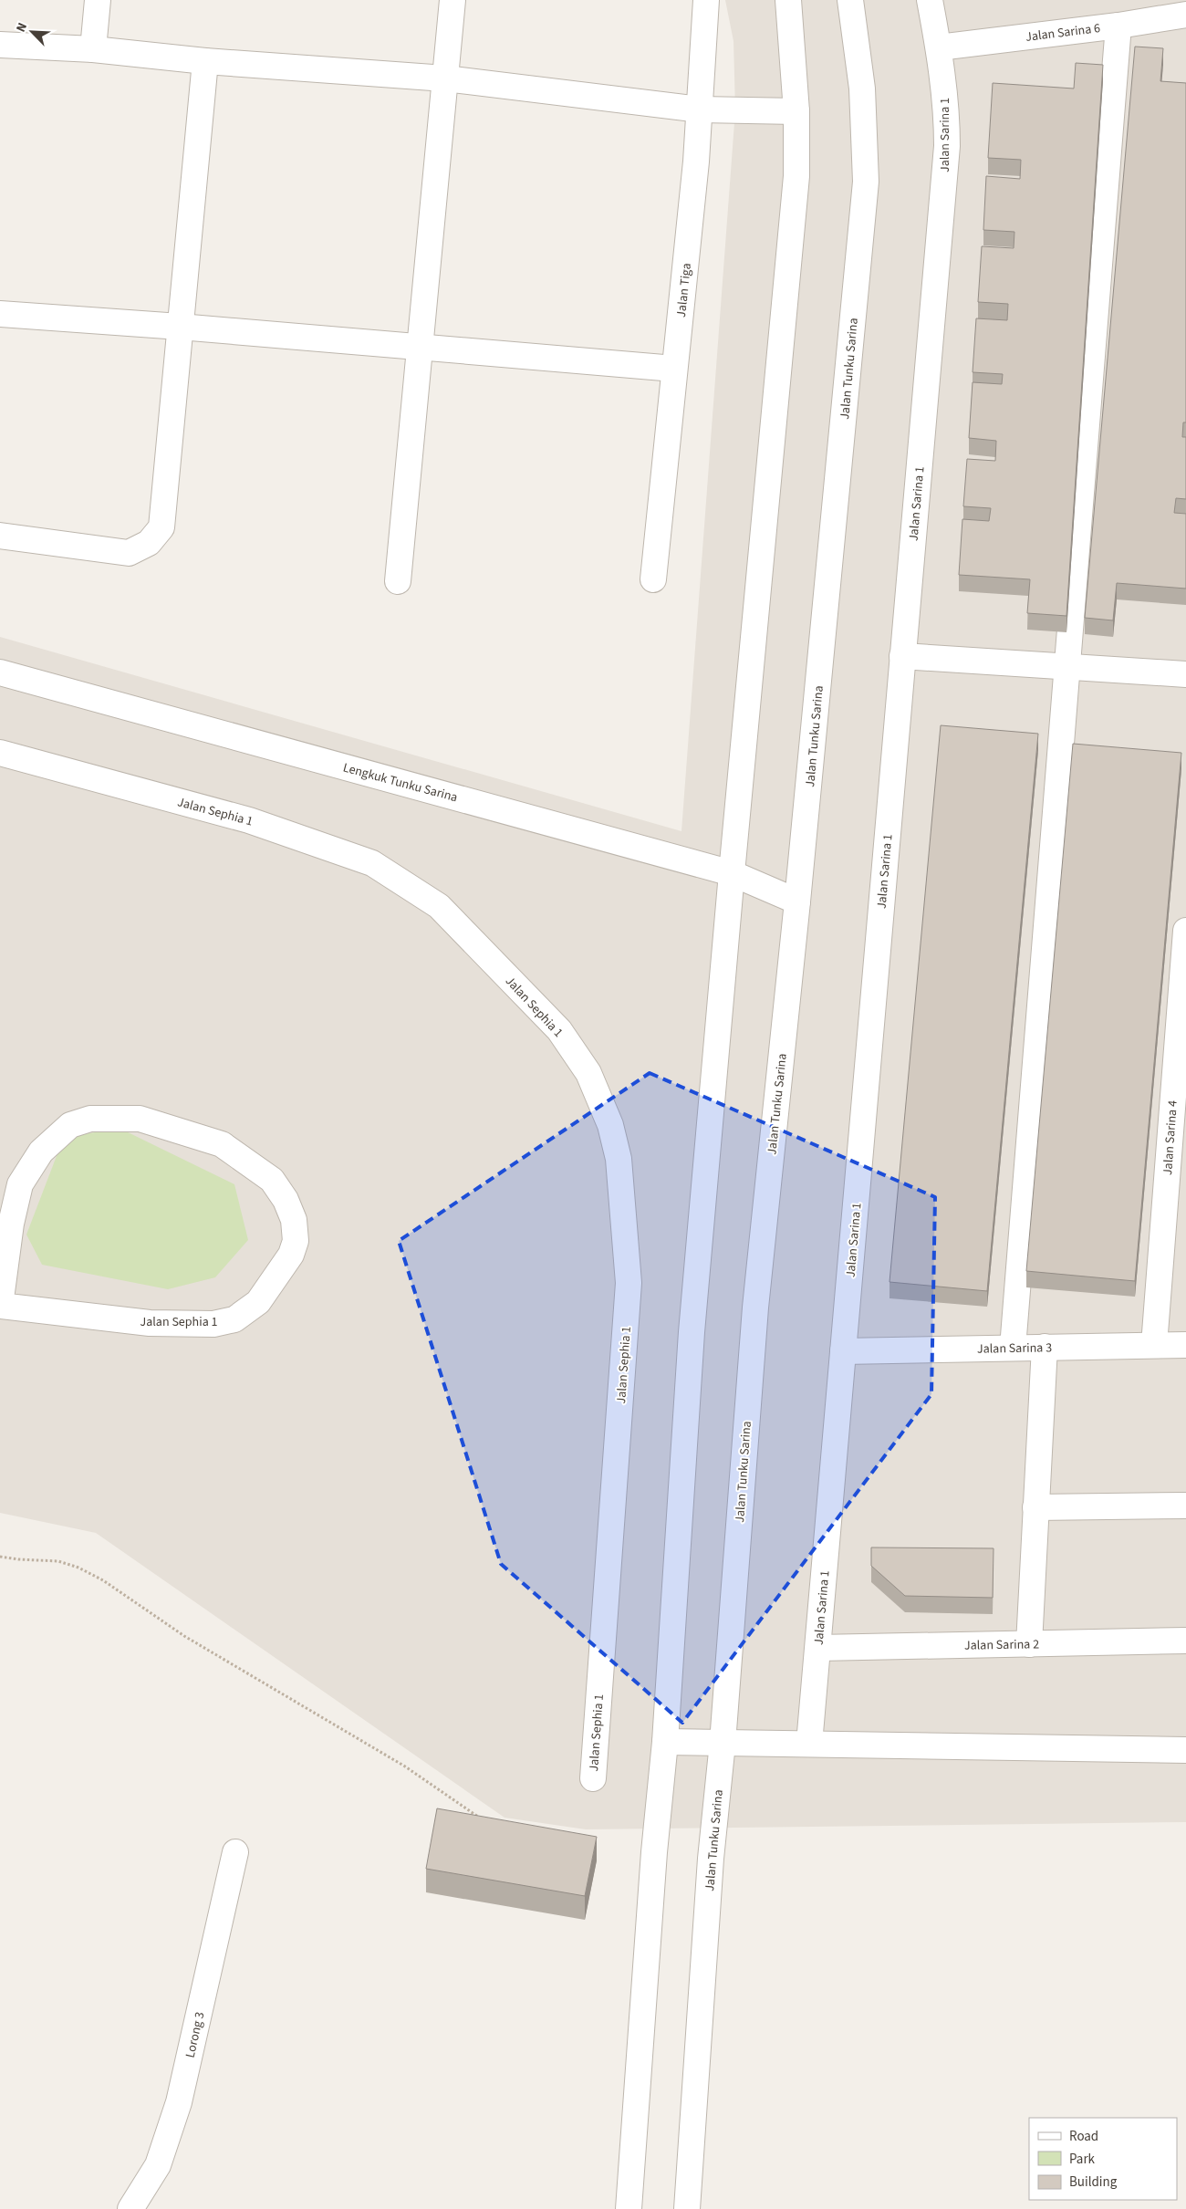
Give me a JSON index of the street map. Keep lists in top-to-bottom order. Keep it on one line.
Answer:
{"streets":{"street":["Jalan Sarina 6","Jalan Sarina 1","Jalan Tiga","Jalan Tunku Sarina","Lengkuk Tunku Sarina","Jalan Sephia 1","Jalan Sarina 4","Jalan Sarina 3","Jalan Sarina 2","Lorong 3"]},"crossings":[["Jalan Sarina 6","Jalan Sarina 1"],["Jalan Sarina 1","Jalan Sarina 3"],["Jalan Sarina 1","Jalan Sarina 2"],["Jalan Tunku Sarina","Lengkuk Tunku Sarina"],["Jalan Sarina 4","Jalan Sarina 3"]],"legend":["Road","Park","Building"],"north":"top left"}
